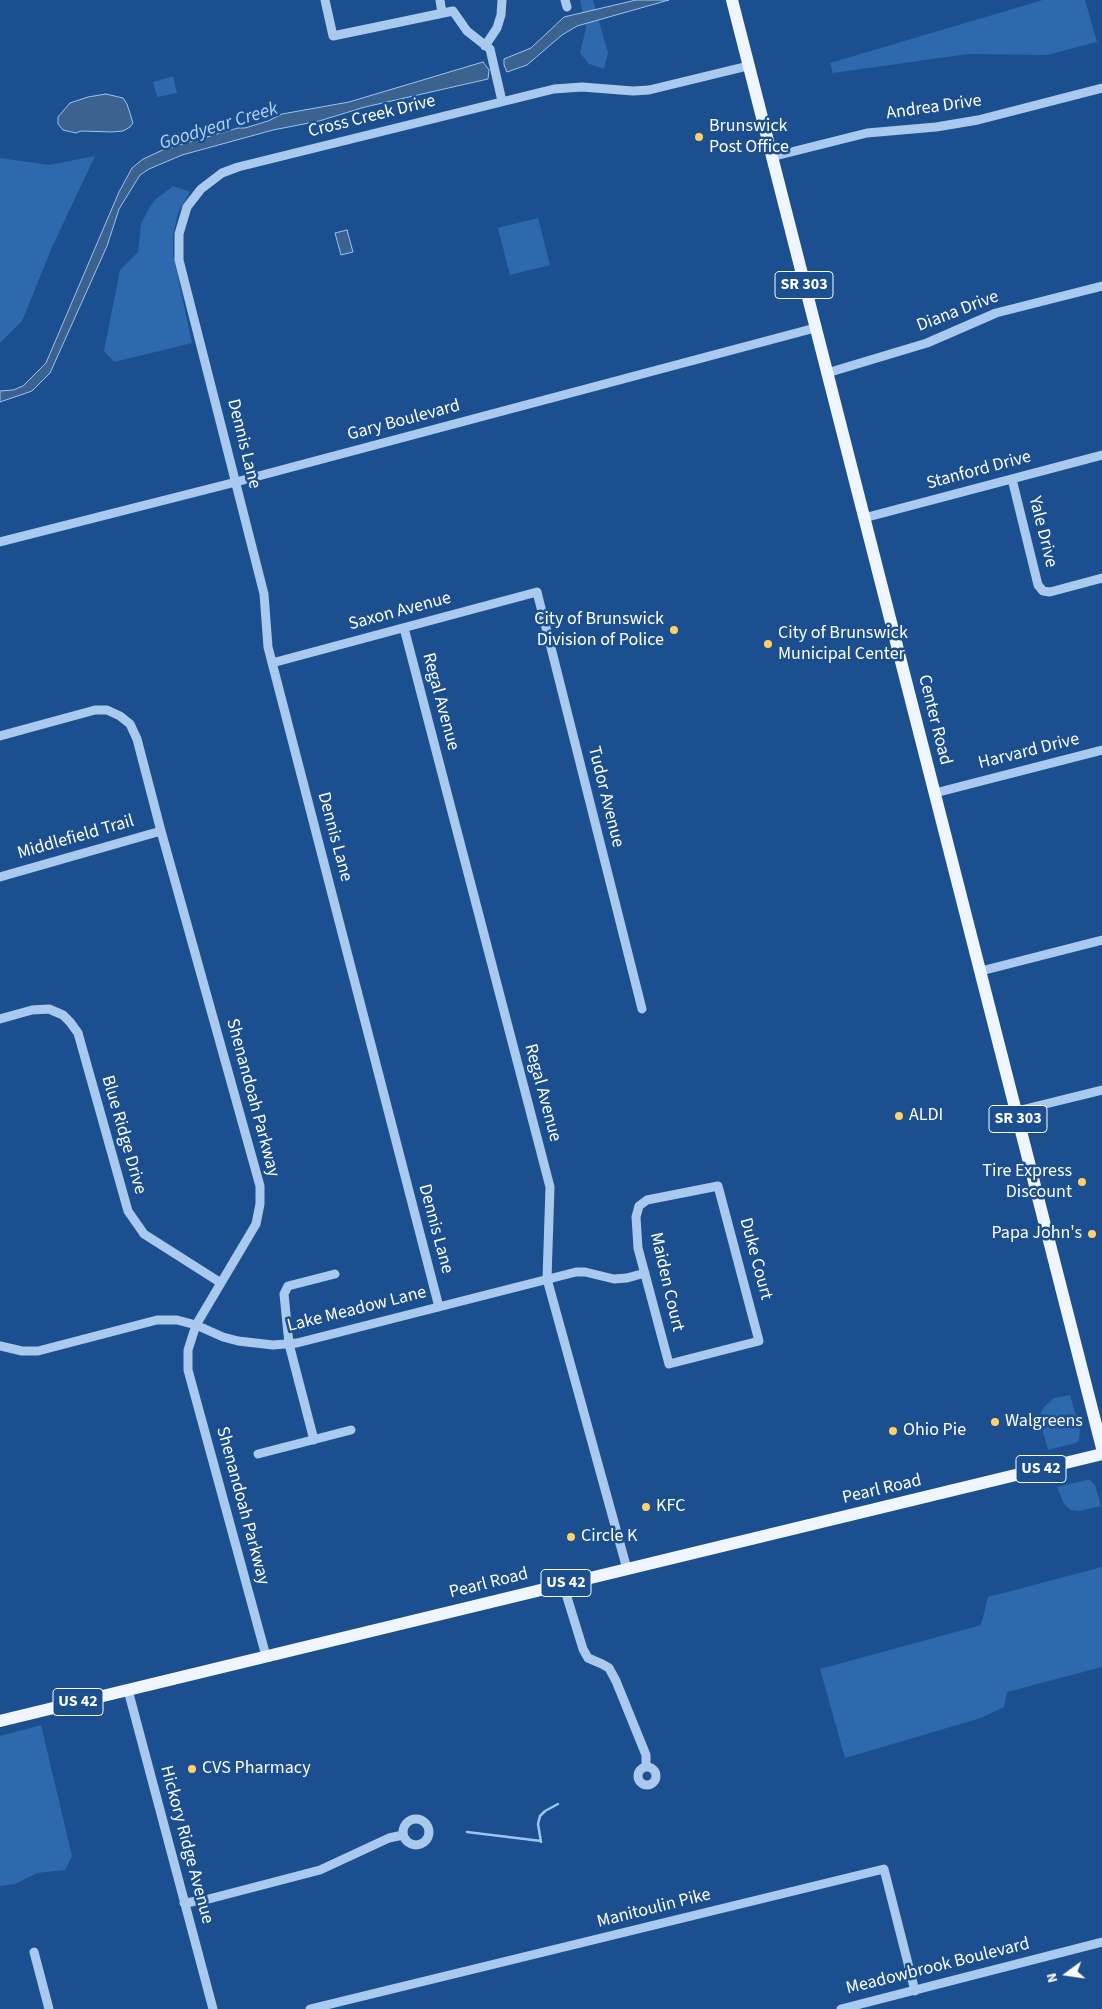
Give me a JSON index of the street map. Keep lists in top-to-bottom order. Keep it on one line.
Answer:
{"streets":{"main road":["SR 303","Center Road","US 42","Pearl Road"],"street":["Andrea Drive","Cross Creek Drive","Diana Drive","Gary Boulevard","Dennis Lane","Stanford Drive","Yale Drive","Saxon Avenue","Regal Avenue","Harvard Drive","Tudor Avenue","Middlefield Trail","Shenandoah Parkway","Blue Ridge Drive","Duke Court","Maiden Court","Lake Meadow Lane","Hickory Ridge Avenue","Manitoulin Pike","Meadowbrook Boulevard"]},"crossings":[["Andrea Drive","Center Road"],["Cross Creek Drive","Dennis Lane"],["Cross Creek Drive","Center Road"],["Diana Drive","Center Road"],["Gary Boulevard","Dennis Lane"],["Gary Boulevard","Center Road"],["Dennis Lane","Saxon Avenue"],["Dennis Lane","Lake Meadow Lane"],["Stanford Drive","Yale Drive"],["Stanford Drive","Center Road"],["Saxon Avenue","Regal Avenue"],["Saxon Avenue","Tudor Avenue"],["Regal Avenue","Lake Meadow Lane"],["Regal Avenue","Pearl Road"],["Center Road","Harvard Drive"],["Middlefield Trail","Shenandoah Parkway"],["Shenandoah Parkway","Blue Ridge Drive"],["Shenandoah Parkway","Lake Meadow Lane"],["Shenandoah Parkway","Pearl Road"],["Duke Court","Maiden Court"],["Maiden Court","Lake Meadow Lane"],["Pearl Road","Hickory Ridge Avenue"],["Manitoulin Pike","Meadowbrook Boulevard"]],"water":["Goodyear Creek"],"places":["Brunswick Post Office","City of Brunswick Division of Police","City of Brunswick Municipal Center","ALDI","Tire Express Discount","Papa John's","Walgreens","Ohio Pie","KFC","Circle K","CVS Pharmacy"],"north":"left"}
